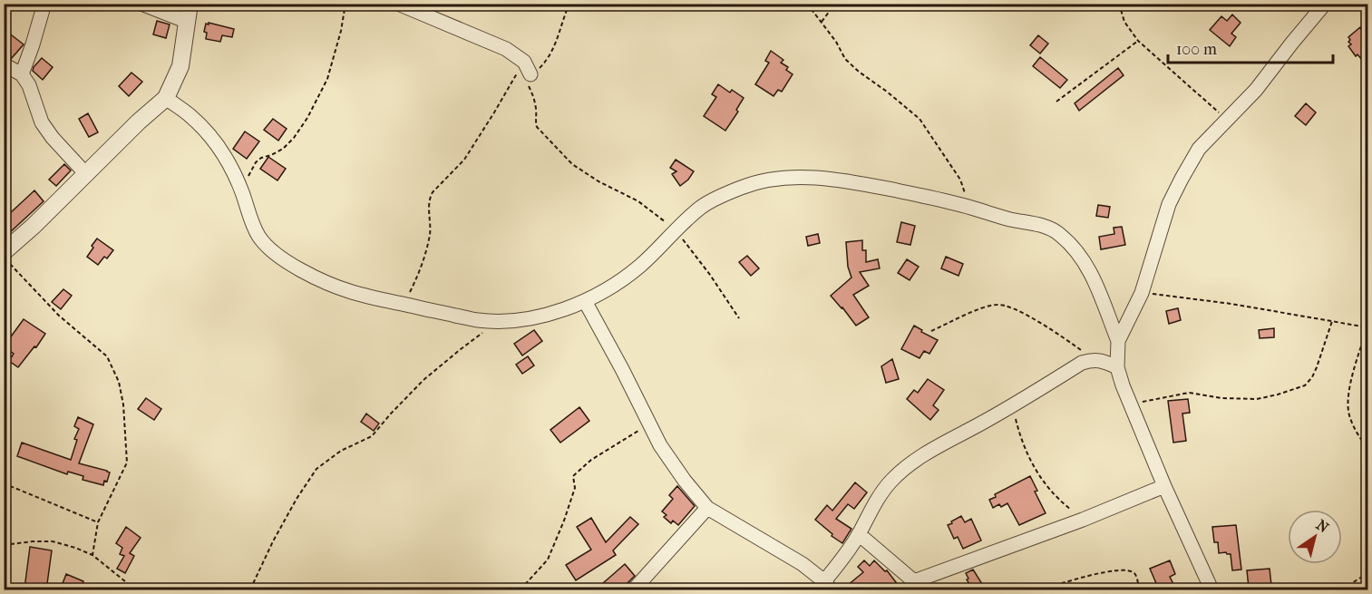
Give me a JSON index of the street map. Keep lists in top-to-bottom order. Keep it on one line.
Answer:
{"scale_bar":"100 m","north":"top right"}
